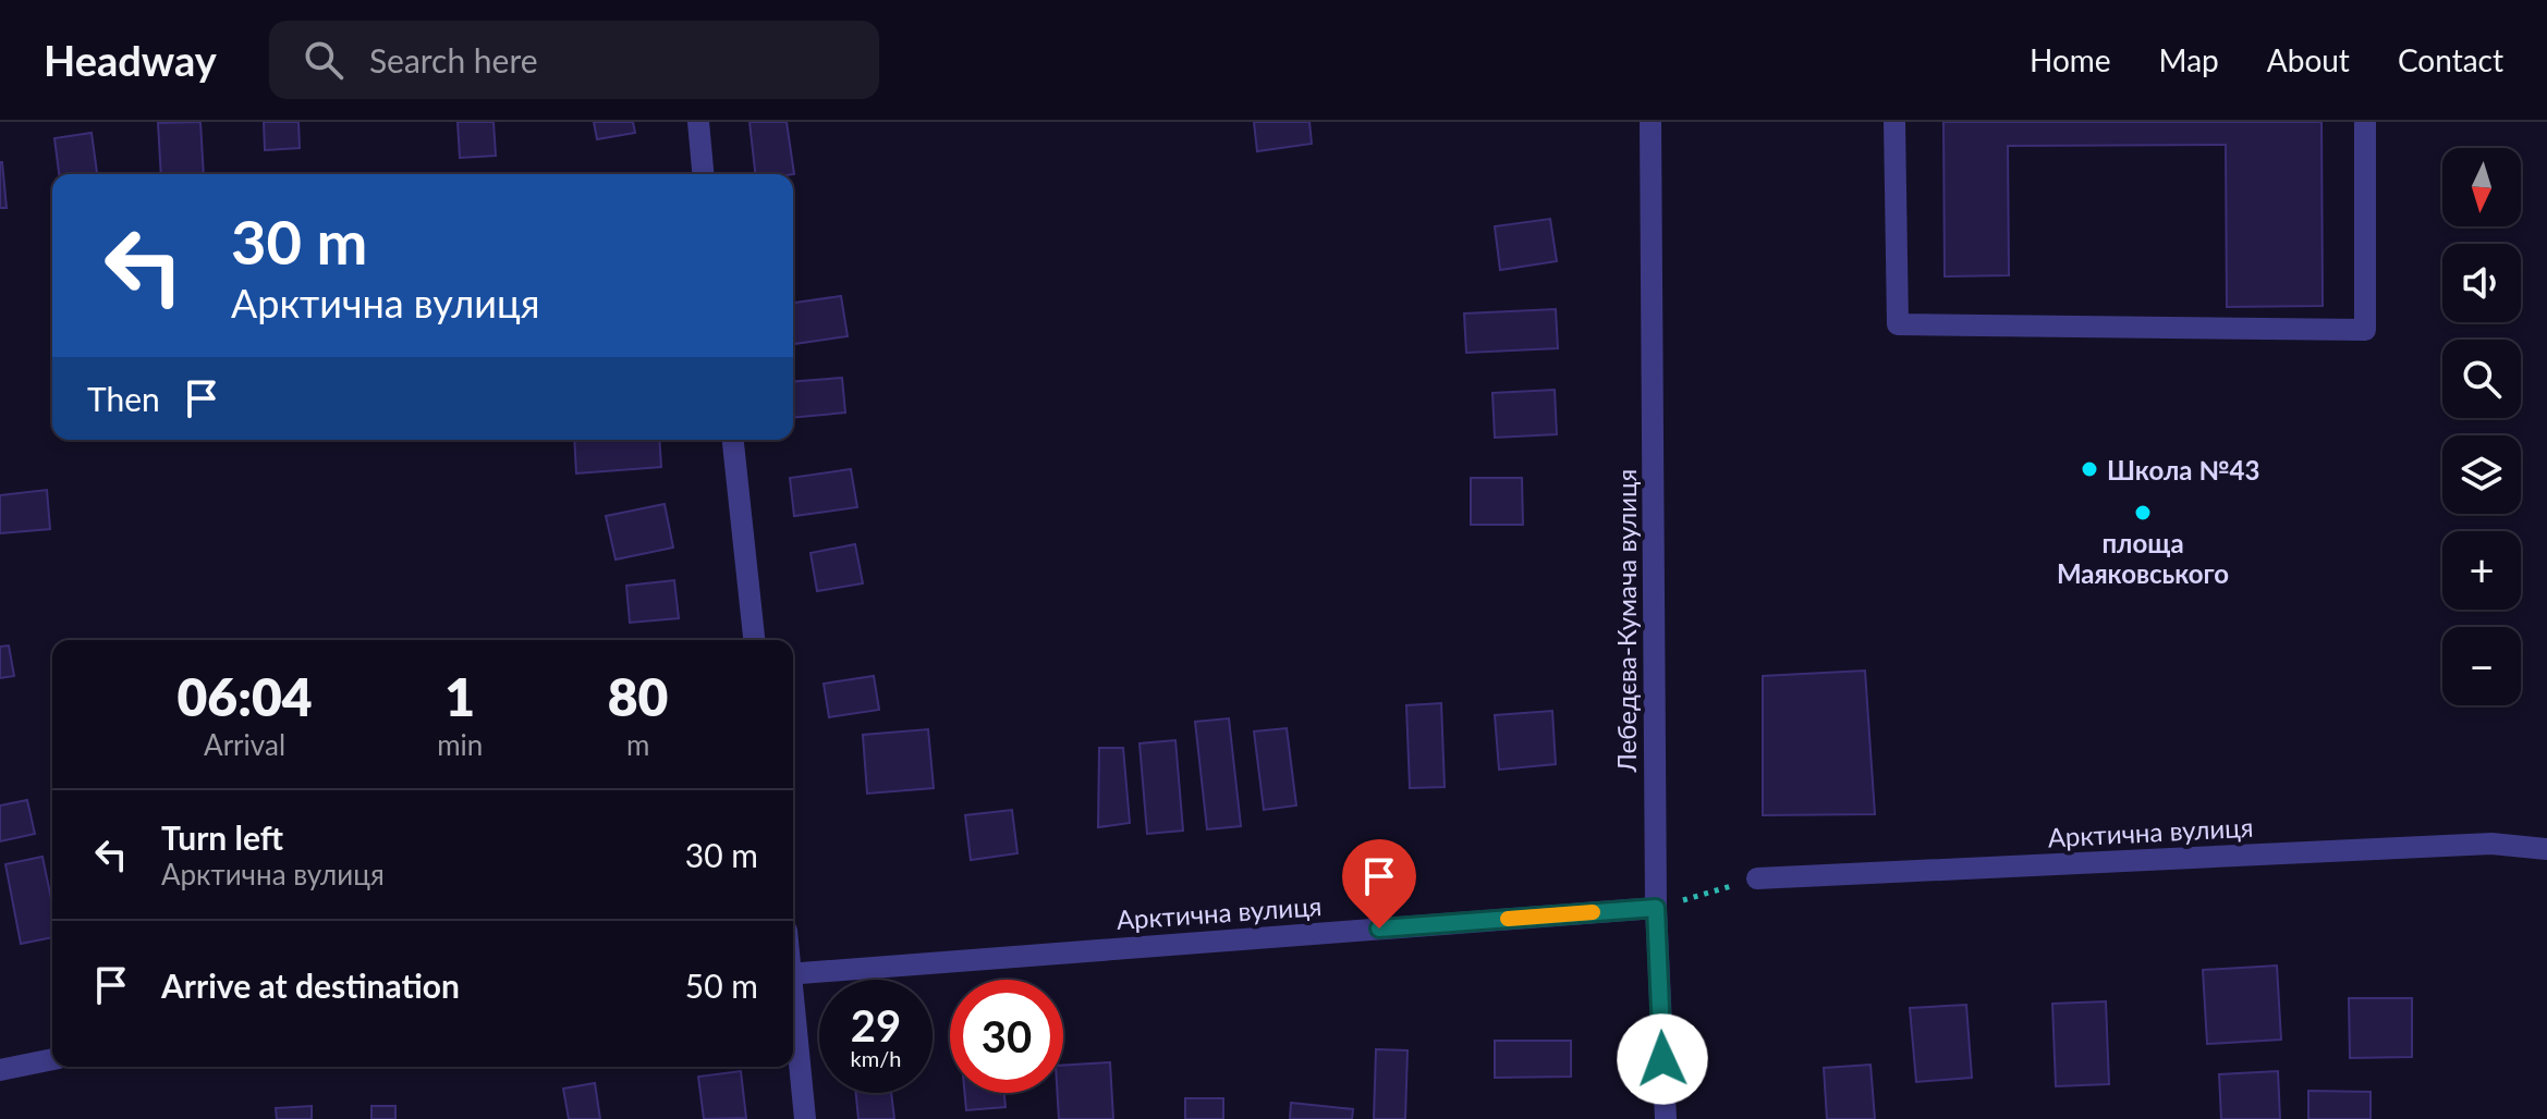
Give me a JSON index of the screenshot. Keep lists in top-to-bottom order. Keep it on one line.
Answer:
{"streets":{"street":["Лебедєва-Кумача вулиця","Арктична вулиця"]},"crossings":[["Лебедєва-Кумача вулиця","Арктична вулиця"]],"places":["Школа №43","площа Маяковського"],"north":"bottom","page":{"header":"Headway","search":"Search here","nav":["Home","Map","About","Contact"],"map_buttons":["+","−"],"turn":["30 m","Арктична вулиця"],"then":"Then","eta":["06:04","Arrival","1","min","80","m"],"list":[{"name":"Turn left","note":"Арктична вулиця","value":"30 m"},{"name":"Arrive at destination","value":"50 m"}],"speed":"29 km/h","limit":"30"}}
